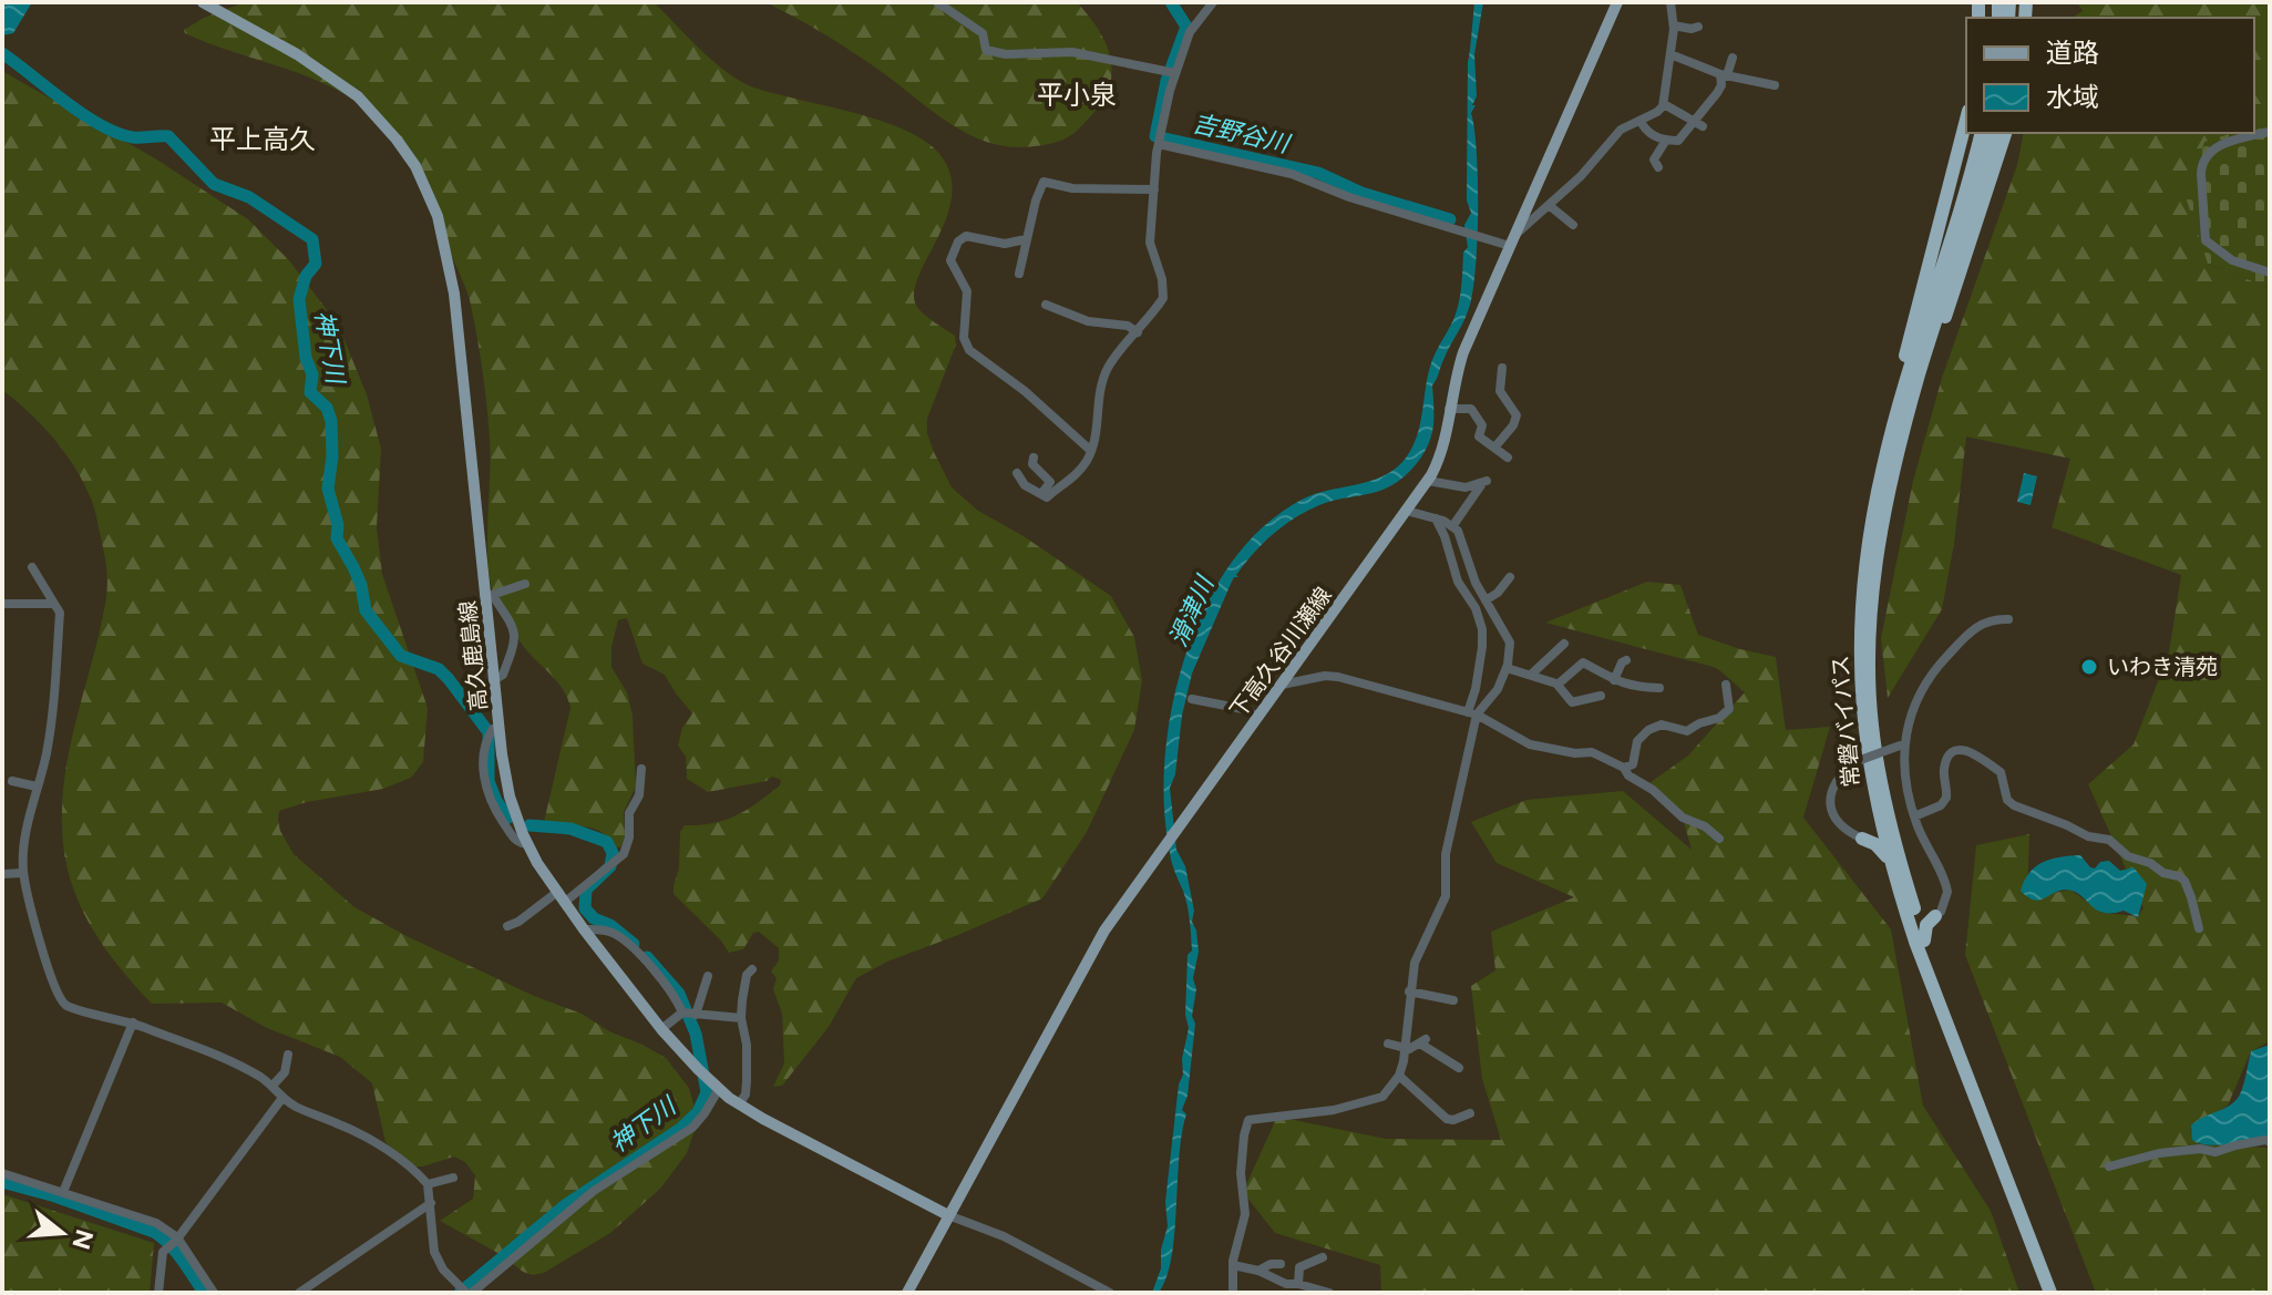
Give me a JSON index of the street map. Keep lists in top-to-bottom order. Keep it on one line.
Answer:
{"streets":{"highway":["常磐バイパス"],"main road":["下高久谷川瀬線","高久鹿島線"]},"crossings":[["下高久谷川瀬線","高久鹿島線"]],"districts":["平小泉","平上高久"],"water":["吉野谷川","神下川","滑津川"],"places":["いわき清苑"],"legend":["道路","水域"],"north":"right"}
